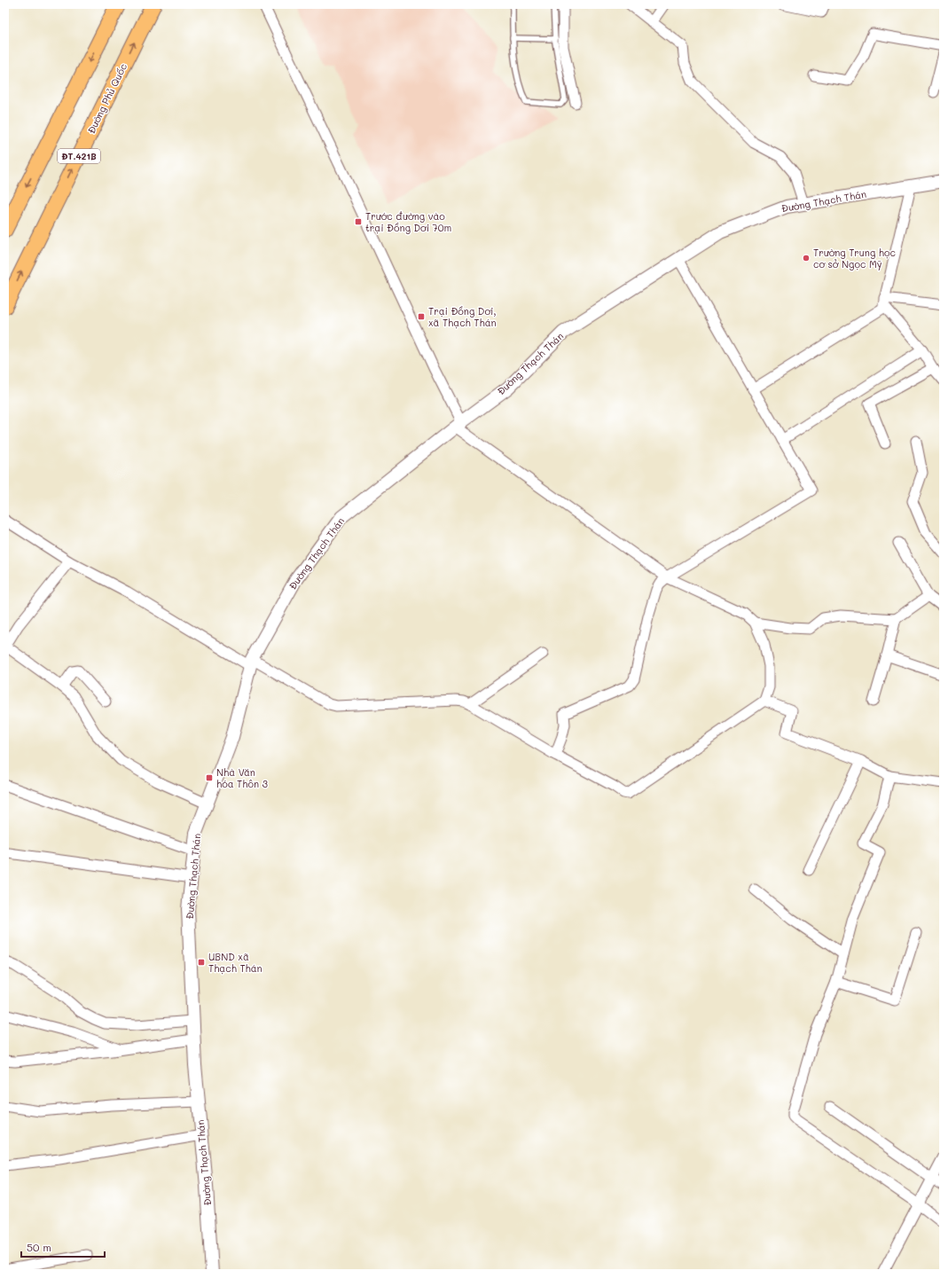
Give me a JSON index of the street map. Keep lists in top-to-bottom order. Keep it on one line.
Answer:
{"streets":{"main road":["Đường Phủ Quốc","ĐT.421B"],"street":["Đường Thạch Thán"]},"places":{"transit":["Trước đường vào trại Đồng Dơi 70m","Trại Đồng Dơi, xã Thạch Thán","Nhà Văn hóa Thôn 3","UBND xã Thạch Thán"],"other":["Trường Trung học cơ sở Ngọc Mỹ"]},"scale_bar":"50 m"}
